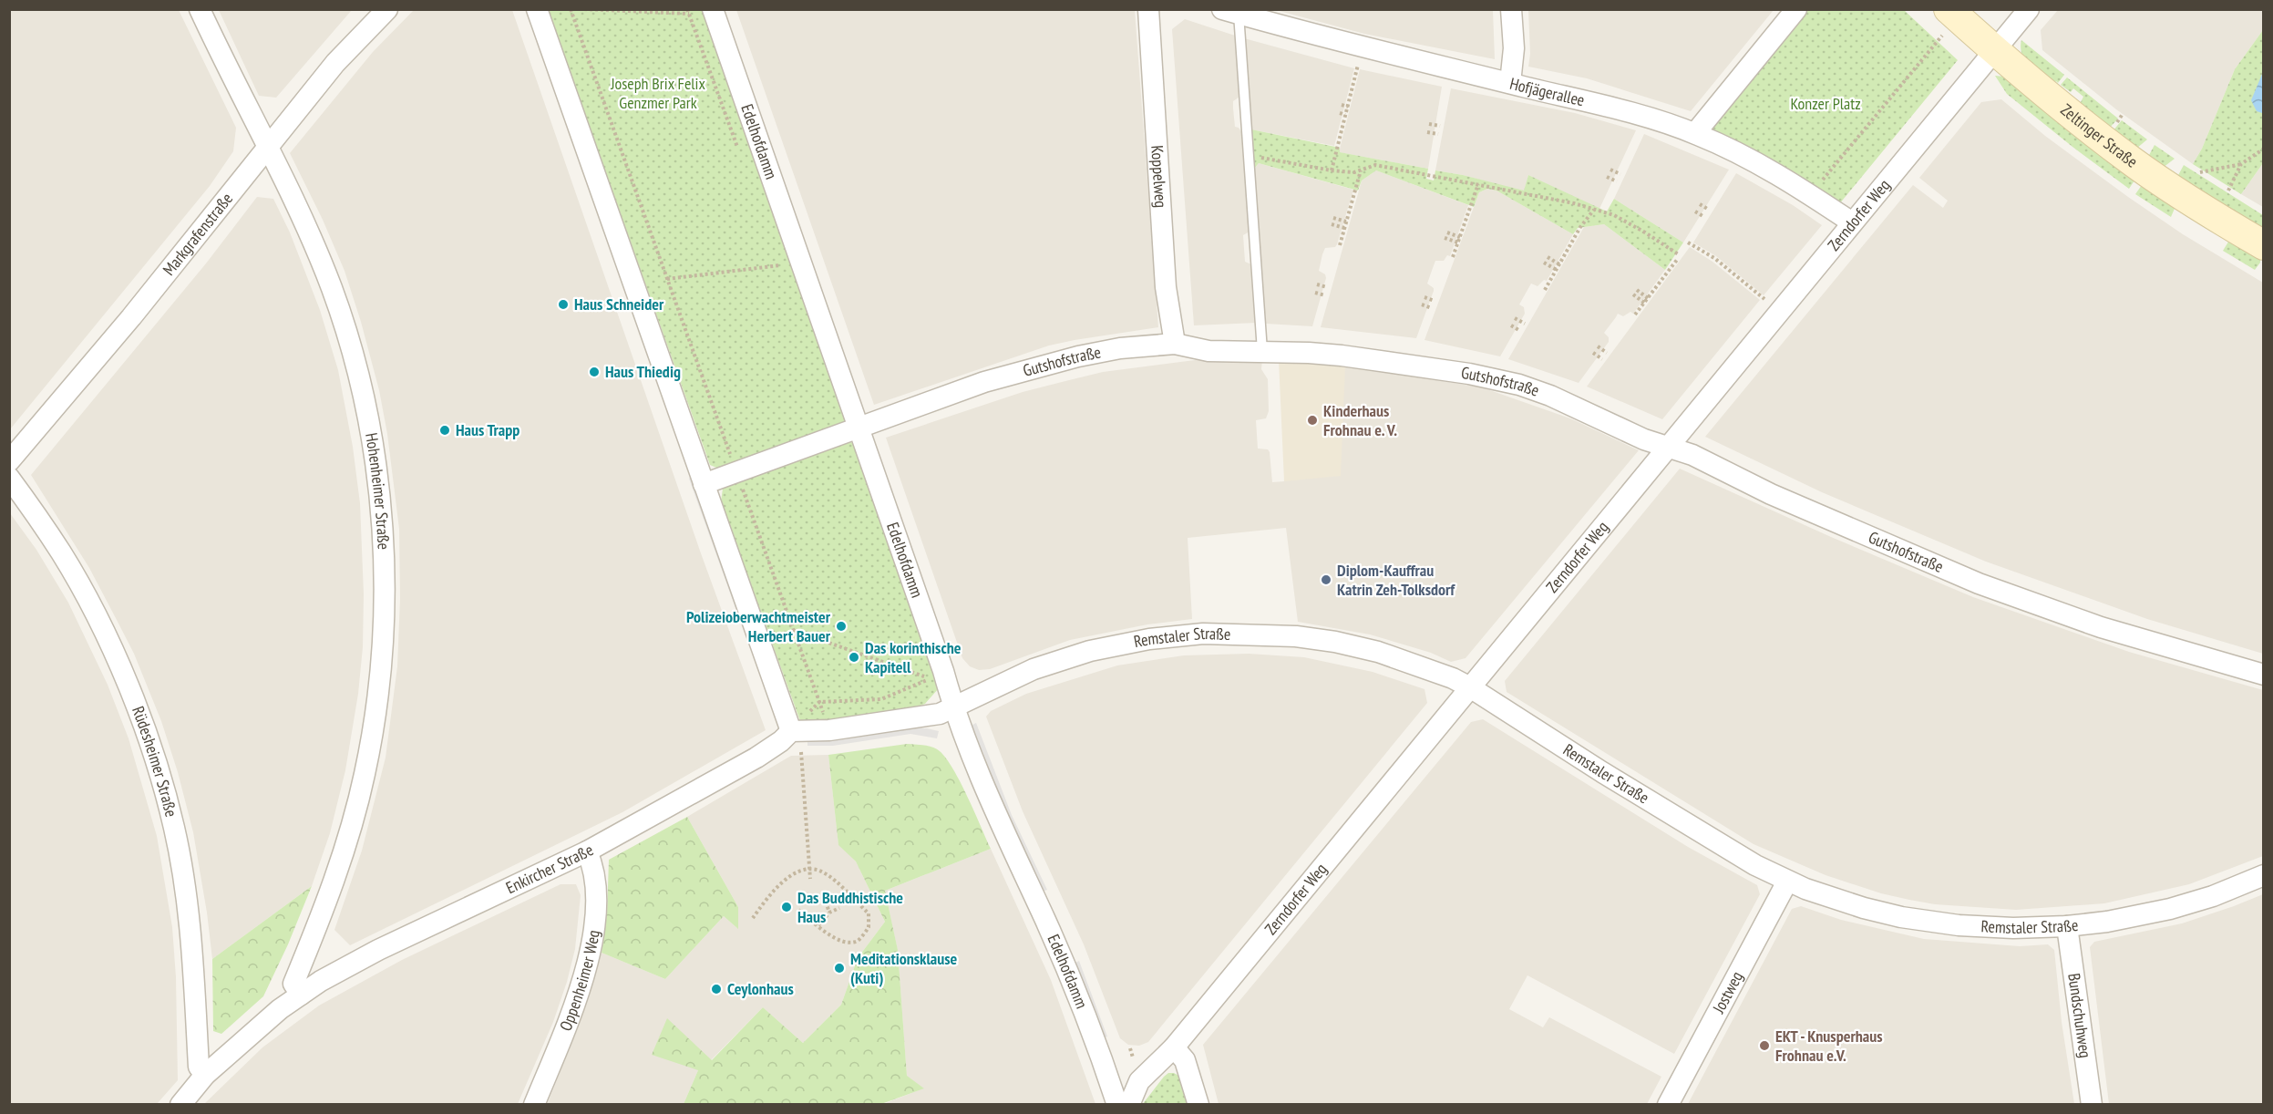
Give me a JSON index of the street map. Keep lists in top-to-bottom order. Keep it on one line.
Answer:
{"streets":{"street":["Hofjägerallee","Zeltinger Straße","Edelhofdamm","Koppelweg","Zerndorfer Weg","Markgrafenstraße","Gutshofstraße","Hohenheimer Straße","Remstaler Straße","Rüdesheimer Straße","Enkircher Straße","Oppenheimer Weg","Jostweg","Bundschuhweg"]},"crossings":[["Hofjägerallee","Zerndorfer Weg"],["Zeltinger Straße","Zerndorfer Weg"],["Edelhofdamm","Gutshofstraße"],["Edelhofdamm","Remstaler Straße"],["Koppelweg","Gutshofstraße"],["Zerndorfer Weg","Gutshofstraße"],["Zerndorfer Weg","Remstaler Straße"],["Markgrafenstraße","Hohenheimer Straße"],["Hohenheimer Straße","Enkircher Straße"],["Remstaler Straße","Jostweg"],["Remstaler Straße","Bundschuhweg"],["Rüdesheimer Straße","Enkircher Straße"],["Enkircher Straße","Oppenheimer Weg"]],"parks":["Joseph Brix Felix Genzmer Park","Konzer Platz"],"places":["Haus Schneider","Haus Thiedig","Kinderhaus Frohnau e. V.","Haus Trapp","Diplom-Kauffrau Katrin Zeh-Tolksdorf","Polizeioberwachtmeister Herbert Bauer","Das korinthische Kapitell","Das Buddhistische Haus","Meditationsklause (Kuti)","Ceylonhaus","EKT - Knusperhaus Frohnau e.V."]}
